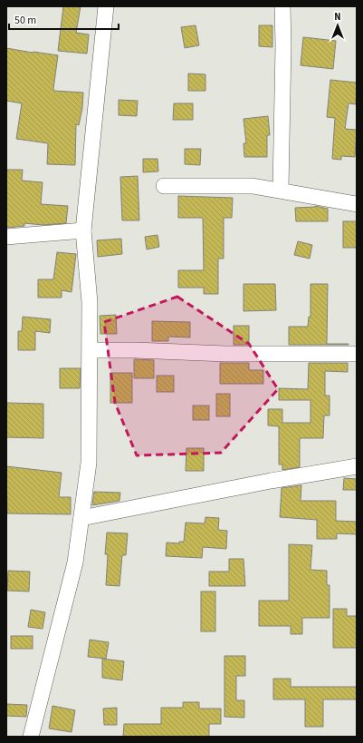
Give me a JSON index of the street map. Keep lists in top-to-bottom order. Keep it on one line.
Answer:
{"scale_bar":"50 m","north":"top"}
